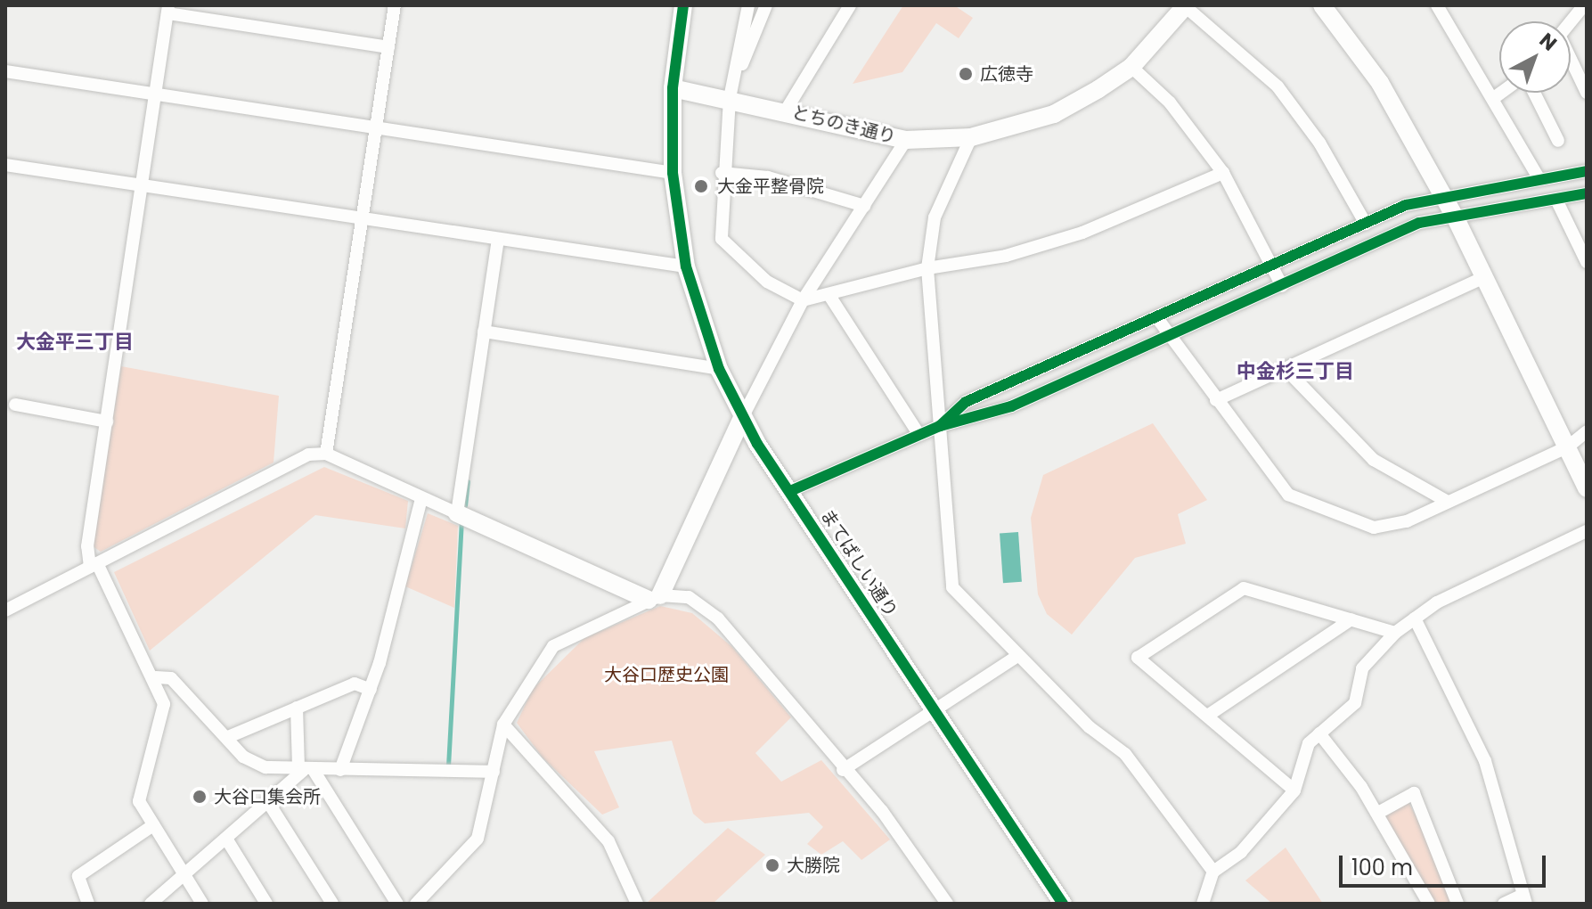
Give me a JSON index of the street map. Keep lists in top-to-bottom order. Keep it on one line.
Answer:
{"streets":{"street":["とちのき通り","まてばしい通り"]},"crossings":[["とちのき通り","まてばしい通り"]],"districts":["大金平三丁目","中金杉三丁目"],"parks":["大谷口歴史公園"],"places":["広徳寺","大金平整骨院","大谷口集会所","大勝院"],"scale_bar":"100 m","north":"top right"}
